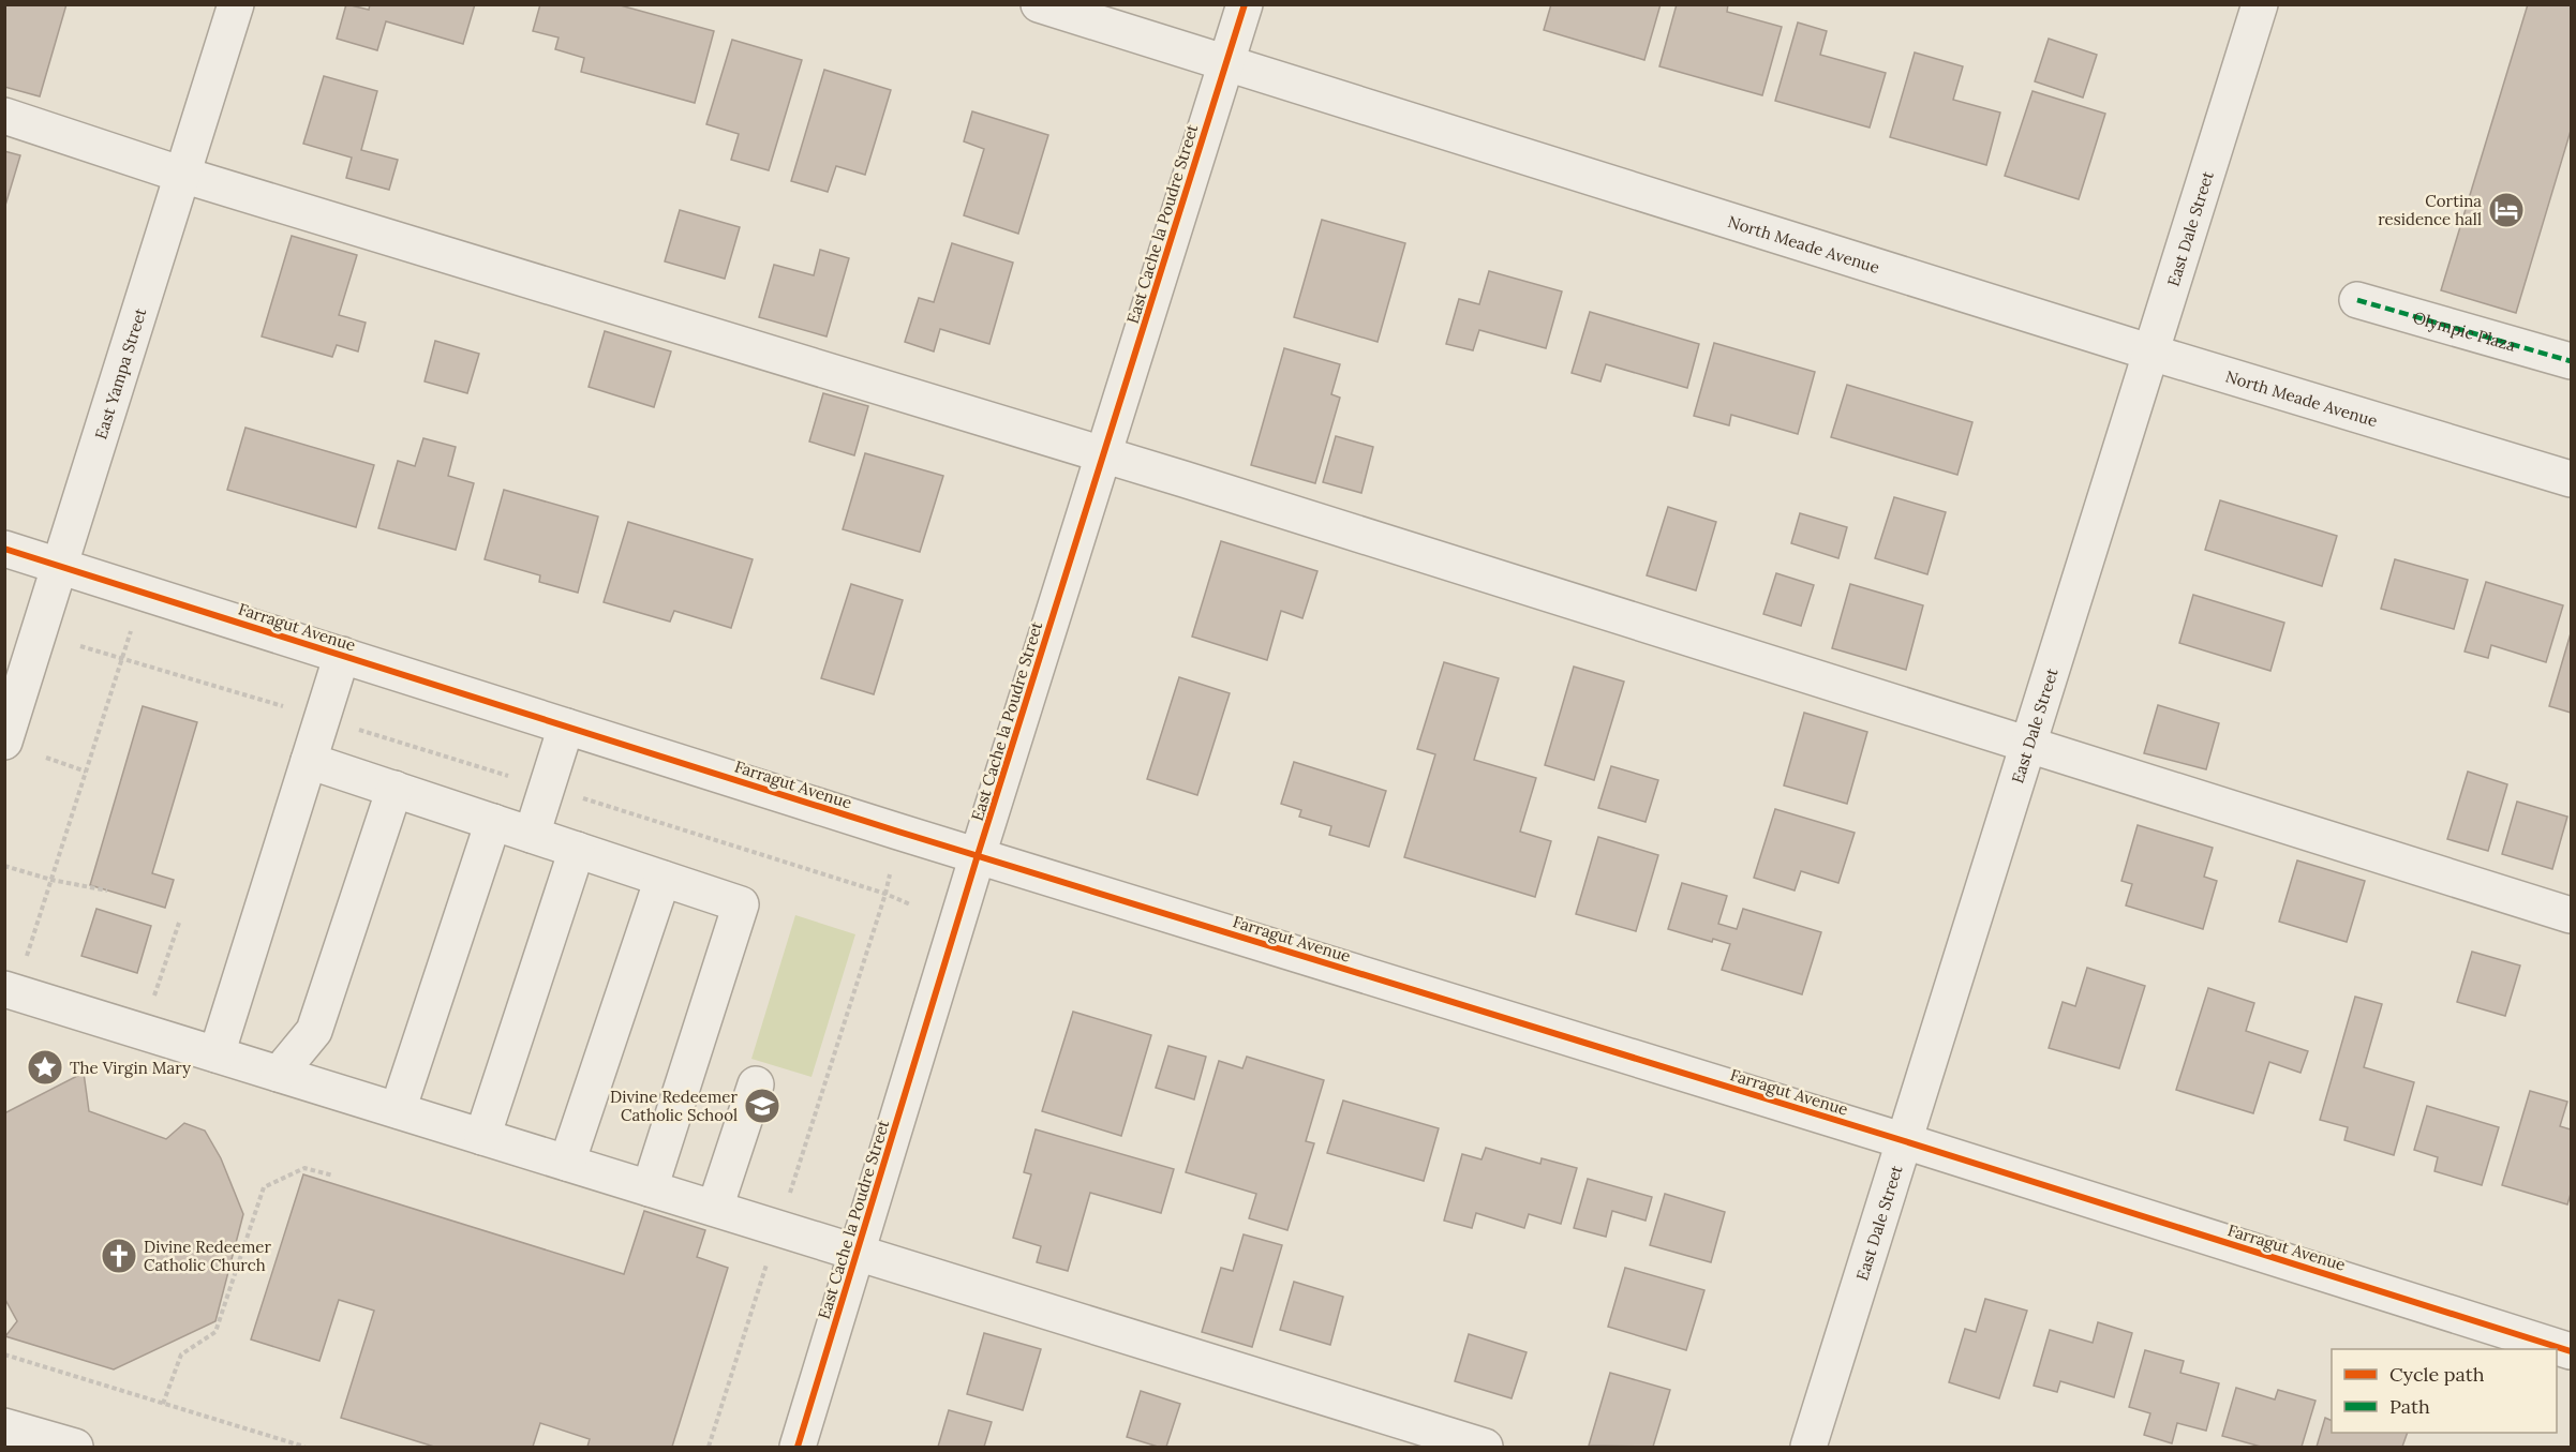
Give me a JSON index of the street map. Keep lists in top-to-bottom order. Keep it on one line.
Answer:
{"streets":{"street":["East Cache la Poudre Street","East Dale Street","North Meade Avenue","Olympic Plaza","East Yampa Street","Farragut Avenue"]},"crossings":[["East Cache la Poudre Street","North Meade Avenue"],["East Cache la Poudre Street","Farragut Avenue"],["East Dale Street","North Meade Avenue"],["East Dale Street","Farragut Avenue"],["East Yampa Street","Farragut Avenue"]],"places":{"hotel":["Cortina residence hall"],"place":["The Virgin Mary"],"school or university":["Divine Redeemer Catholic School"],"church":["Divine Redeemer Catholic Church"]},"legend":["Cycle path","Path"]}
